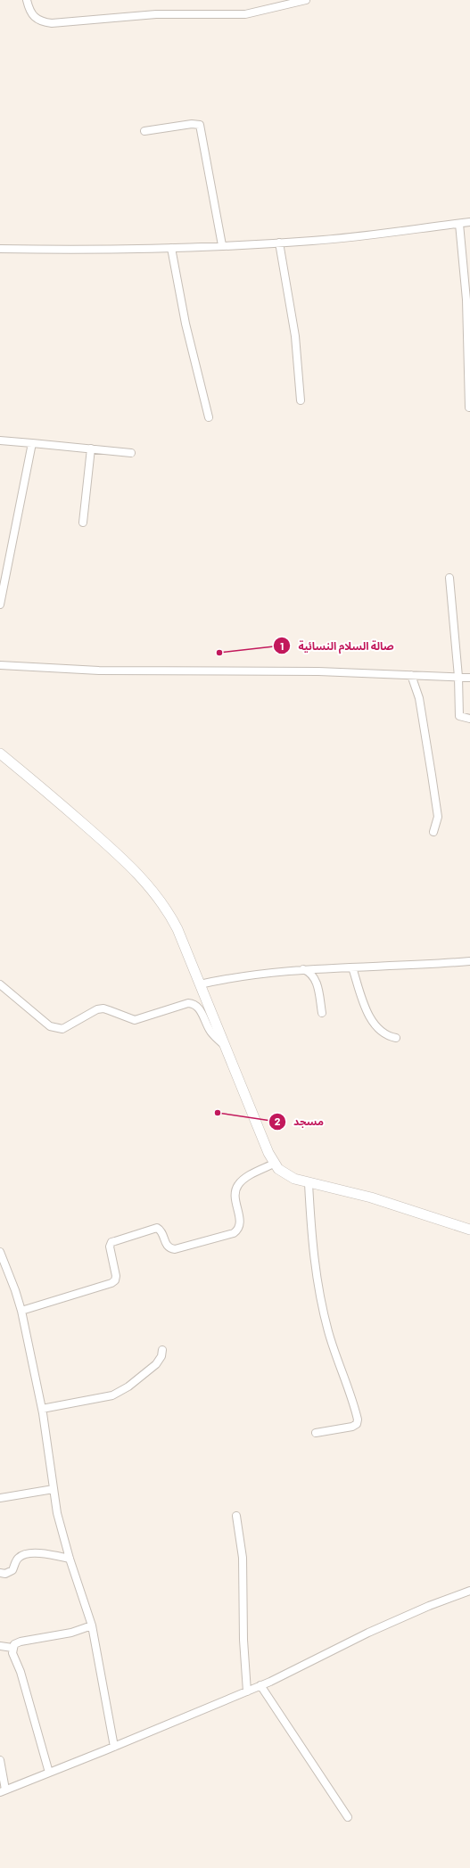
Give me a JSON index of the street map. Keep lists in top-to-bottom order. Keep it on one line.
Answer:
{"places":["صالة السلام النسائية","مسجد"]}
